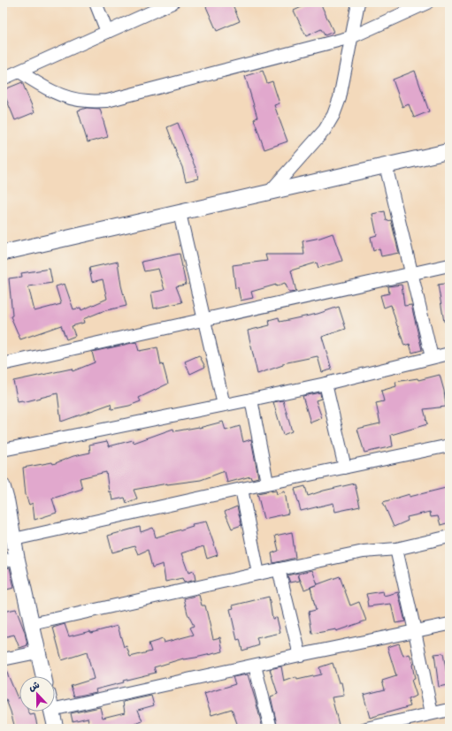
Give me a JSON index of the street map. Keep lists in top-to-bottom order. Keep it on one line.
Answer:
{"north":"top"}
